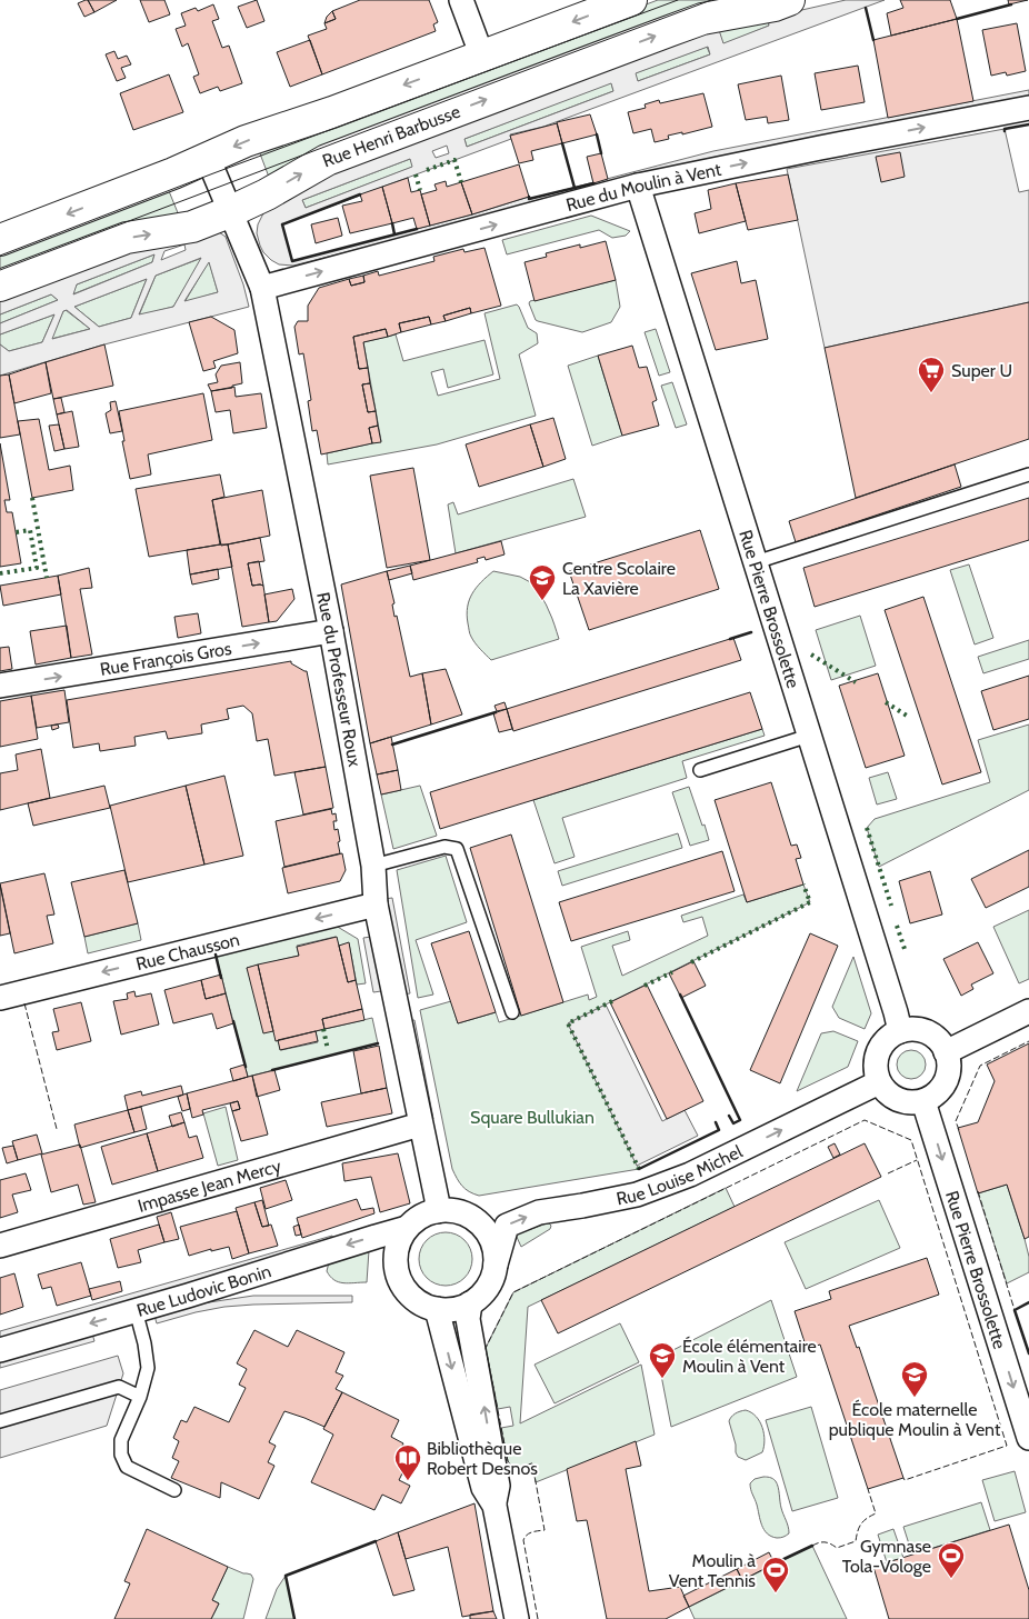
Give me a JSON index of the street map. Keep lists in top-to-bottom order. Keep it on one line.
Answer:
{"streets":{"street":["Rue Henri Barbusse","Rue du Moulin à Vent","Rue Pierre Brossolette","Rue François Gros","Rue du Professeur Roux","Rue Chausson","Rue Louise Michel","Impasse Jean Mercy","Rue Ludovic Bonin"]},"crossings":[["Rue Henri Barbusse","Rue du Professeur Roux"],["Rue du Moulin à Vent","Rue Pierre Brossolette"],["Rue du Moulin à Vent","Rue du Professeur Roux"],["Rue Pierre Brossolette","Rue Louise Michel"],["Rue François Gros","Rue du Professeur Roux"],["Rue du Professeur Roux","Rue Chausson"],["Rue du Professeur Roux","Rue Louise Michel"],["Rue du Professeur Roux","Impasse Jean Mercy"],["Rue du Professeur Roux","Rue Ludovic Bonin"],["Rue Louise Michel","Rue Ludovic Bonin"]],"one_way":["Rue François Gros","Rue Chausson","Rue Louise Michel","Rue Ludovic Bonin"],"parks":["Square Bullukian"],"places":{"supermarket":["Super U"],"school or university":["Centre Scolaire La Xavière","École élémentaire Moulin à Vent","École maternelle publique Moulin à Vent"],"library":["Bibliothèque Robert Desnos"],"sports":["Gymnase Tola-Vologe","Moulin à Vent Tennis"]}}
